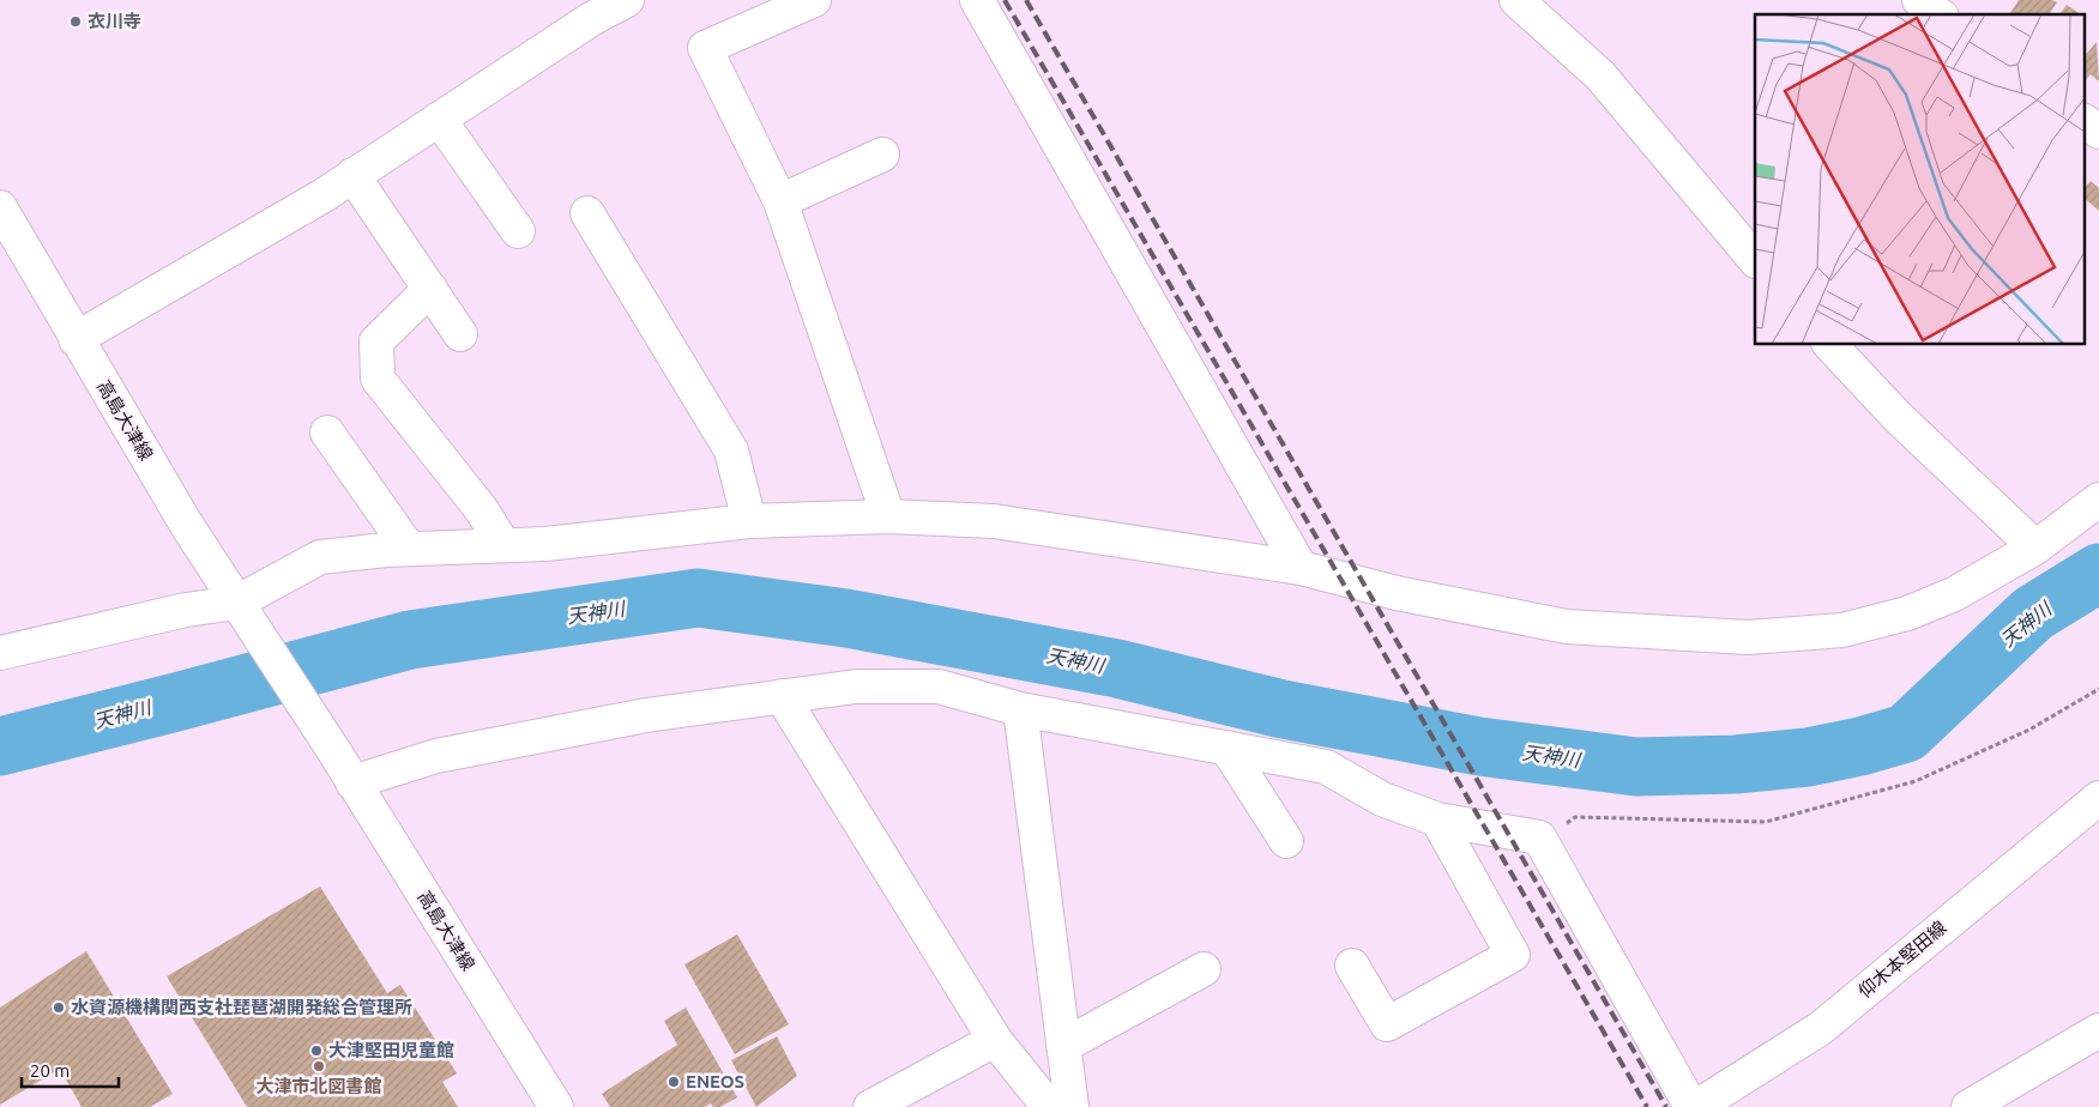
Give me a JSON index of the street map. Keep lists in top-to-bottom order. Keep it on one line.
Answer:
{"streets":{"street":["高島大津線","仰木本堅田線"]},"water":["天神川"],"places":["衣川寺","水資源機構関西支社琵琶湖開発総合管理所","大津堅田児童館","大津市北図書館","ENEOS"],"scale_bar":"20 m"}
